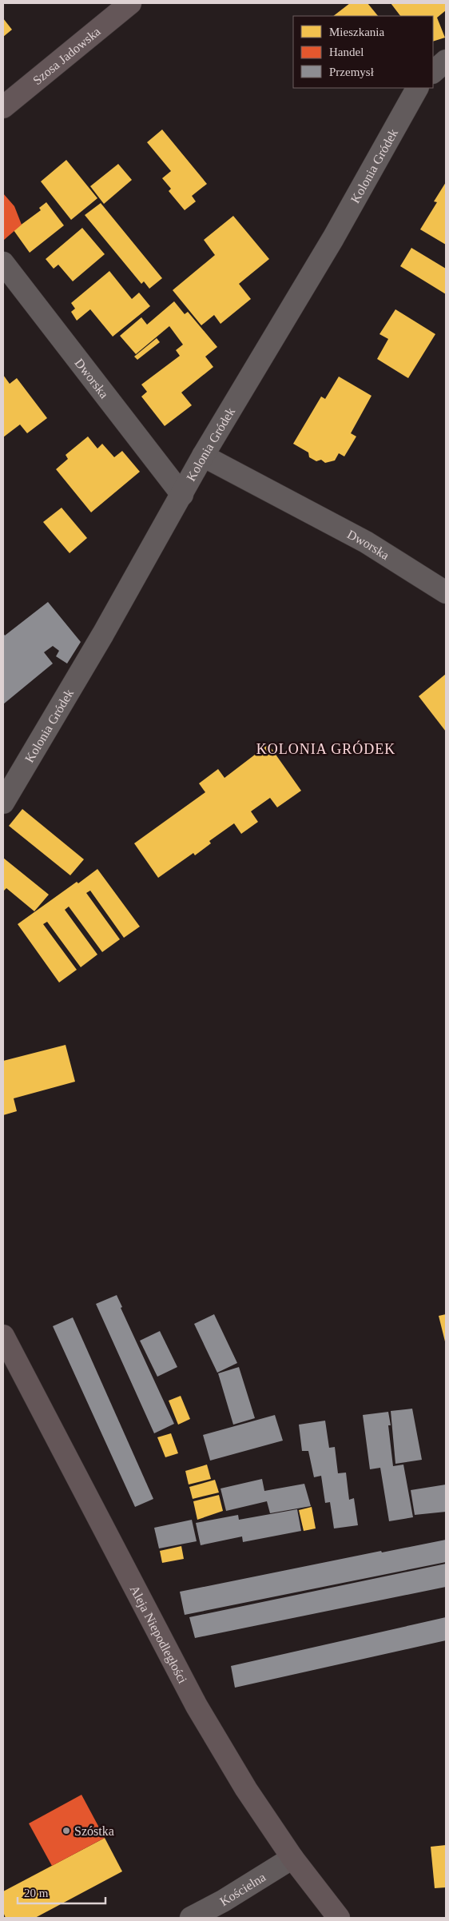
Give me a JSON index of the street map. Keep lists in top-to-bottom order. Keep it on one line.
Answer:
{"streets":{"main road":["Szosa Jadowska","Aleja Niepodległości"],"street":["Kolonia Gródek","Dworska","Kościelna"]},"crossings":[["Kolonia Gródek","Dworska"],["Aleja Niepodległości","Kościelna"]],"districts":["KOLONIA GRÓDEK"],"places":["Szóstka"],"legend":["Mieszkania","Handel","Przemysł"],"scale_bar":"20 m"}
